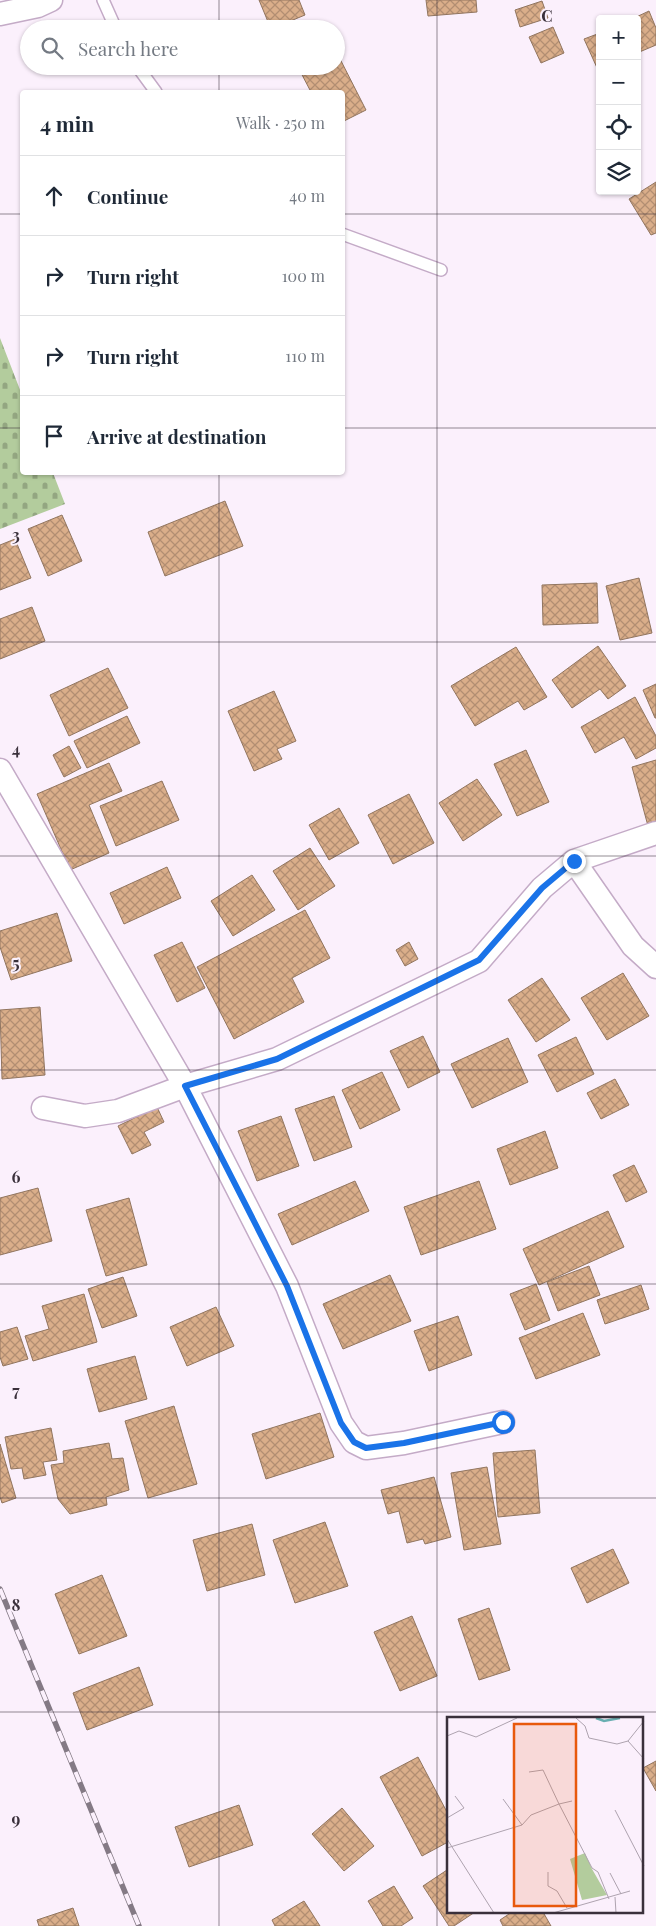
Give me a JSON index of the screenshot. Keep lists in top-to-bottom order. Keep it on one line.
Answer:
{"page":{"map_buttons":["+","−"],"search":"Search here","heading":["4 min","Walk · 250 m"],"list":[["Continue","40 m"],["Turn right","100 m"],["Turn right","110 m"],"Arrive at destination"]},"grid":{"columns":["C"],"rows":["3","4","5","6","7","8","9"]}}
